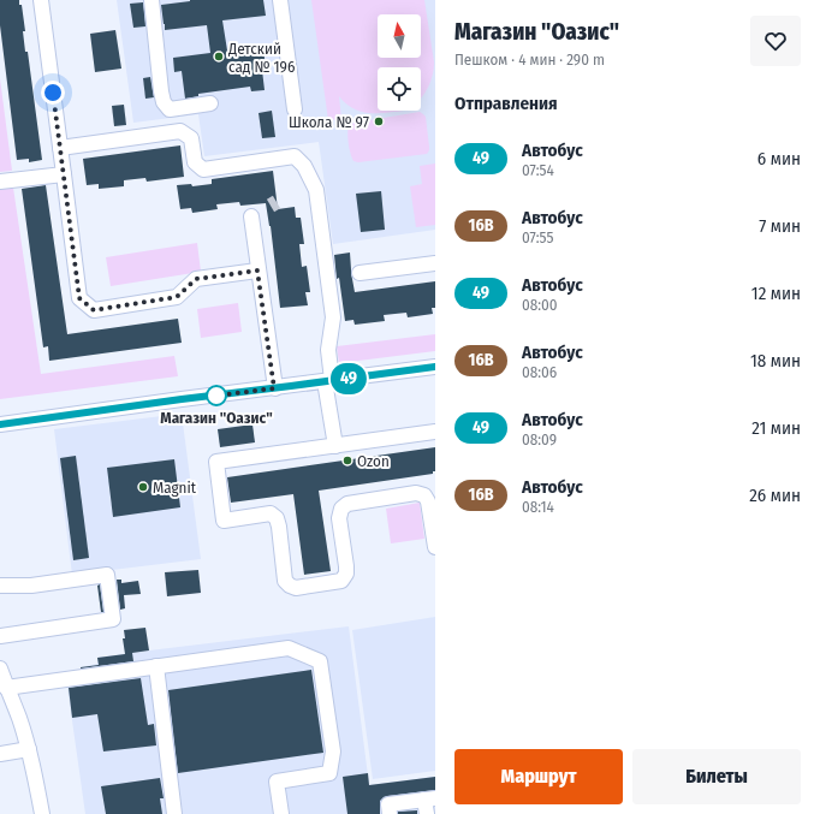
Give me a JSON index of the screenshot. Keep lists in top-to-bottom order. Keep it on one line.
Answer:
{"places":["Детский сад № 196","Школа № 97","Магазин \"Оазис\"","Ozon","Magnit"],"lines":["bus line 49"],"north":"top","page":{"on_map":"49","heading":[["Магазин \"Оазис\"","Пешком · 4 мин · 290 m"],"Отправления"],"list":[{"mark":"49","name":"Автобус","note":"07:54","value":"6 мин"},{"mark":"16В","name":"Автобус","note":"07:55","value":"7 мин"},{"mark":"49","name":"Автобус","note":"08:00","value":"12 мин"},{"mark":"16В","name":"Автобус","note":"08:06","value":"18 мин"},{"mark":"49","name":"Автобус","note":"08:09","value":"21 мин"},{"mark":"16В","name":"Автобус","note":"08:14","value":"26 мин"}],"buttons":["Маршрут","Билеты"]}}
